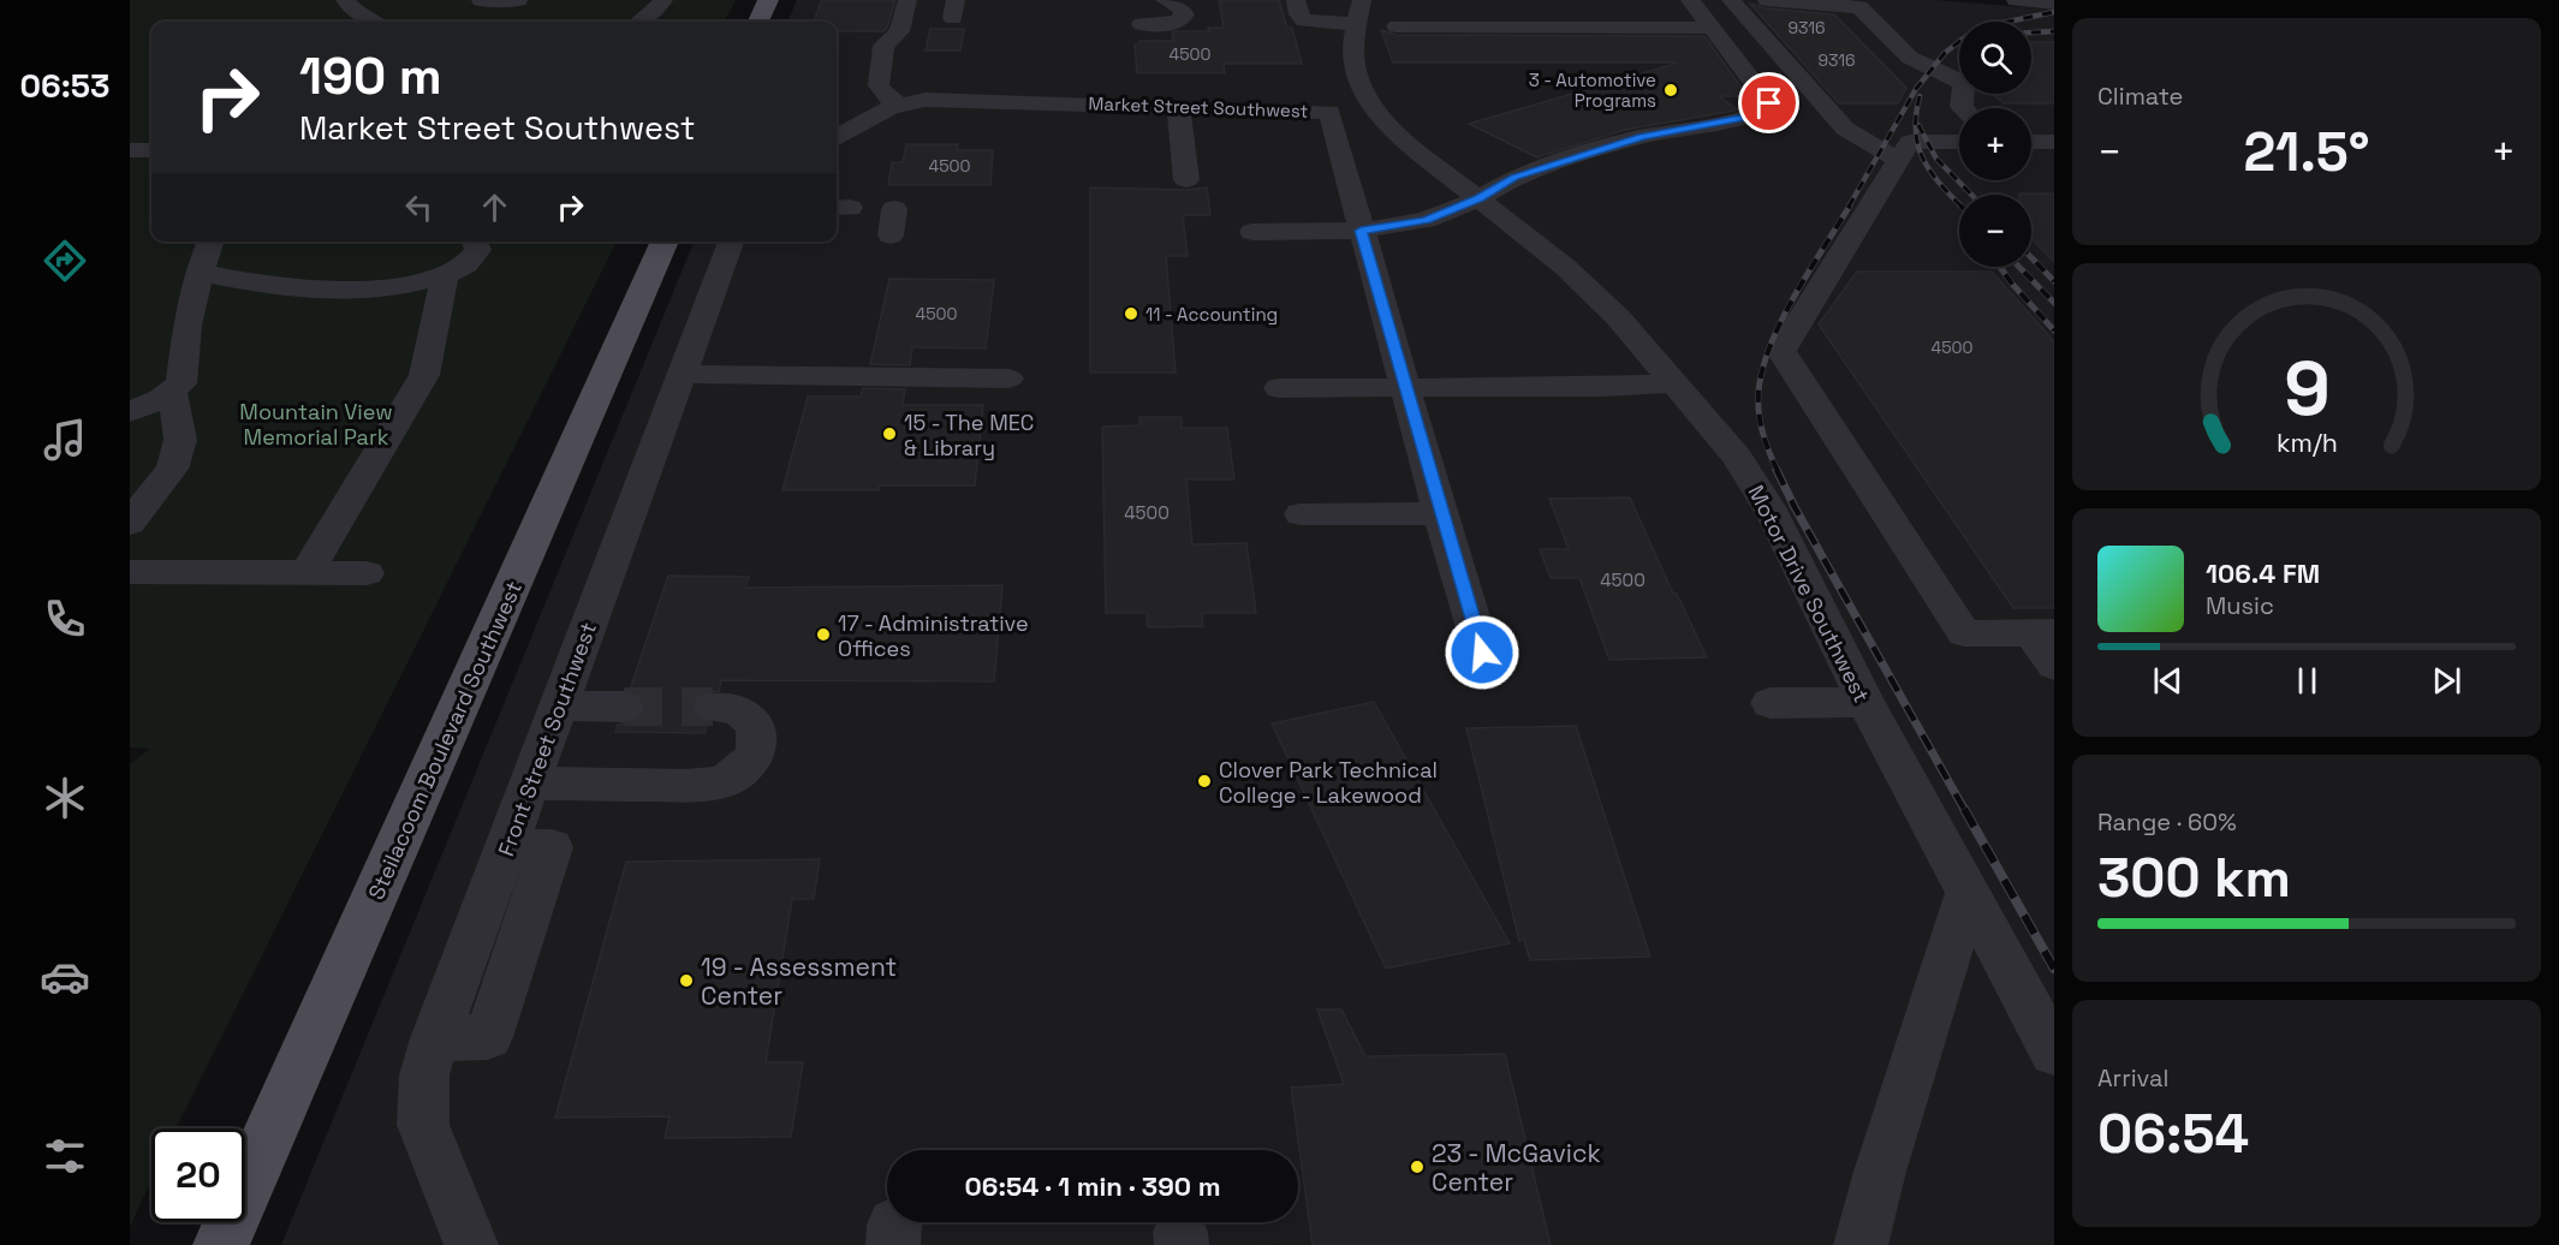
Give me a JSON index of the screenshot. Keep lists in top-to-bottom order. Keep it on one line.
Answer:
{"streets":{"main road":["Steilacoom Boulevard Southwest"],"street":["Market Street Southwest","Motor Drive Southwest","Front Street Southwest"]},"parks":["Mountain View Memorial Park"],"places":["3 - Automotive Programs","11 - Accounting","15 - The MEC & Library","17 - Administrative Offices","Clover Park Technical College - Lakewood","19 - Assessment Center","23 - McGavick Center"],"house_numbers":["9316","4500","9316","4500","4500","4500","4500","4500"],"page":{"tabs":"06:53","tile":["Climate",["Range · 60%","300 km"],["Arrival","06:54"]],"map_buttons":["+","−"],"turn":["190 m","Market Street Southwest"],"heat":["−","21.5°","+"],"song":["106.4 FM","Music"],"limit":"20","trip":"06:54 · 1 min · 390 m","gauge":["9","km/h"]}}
